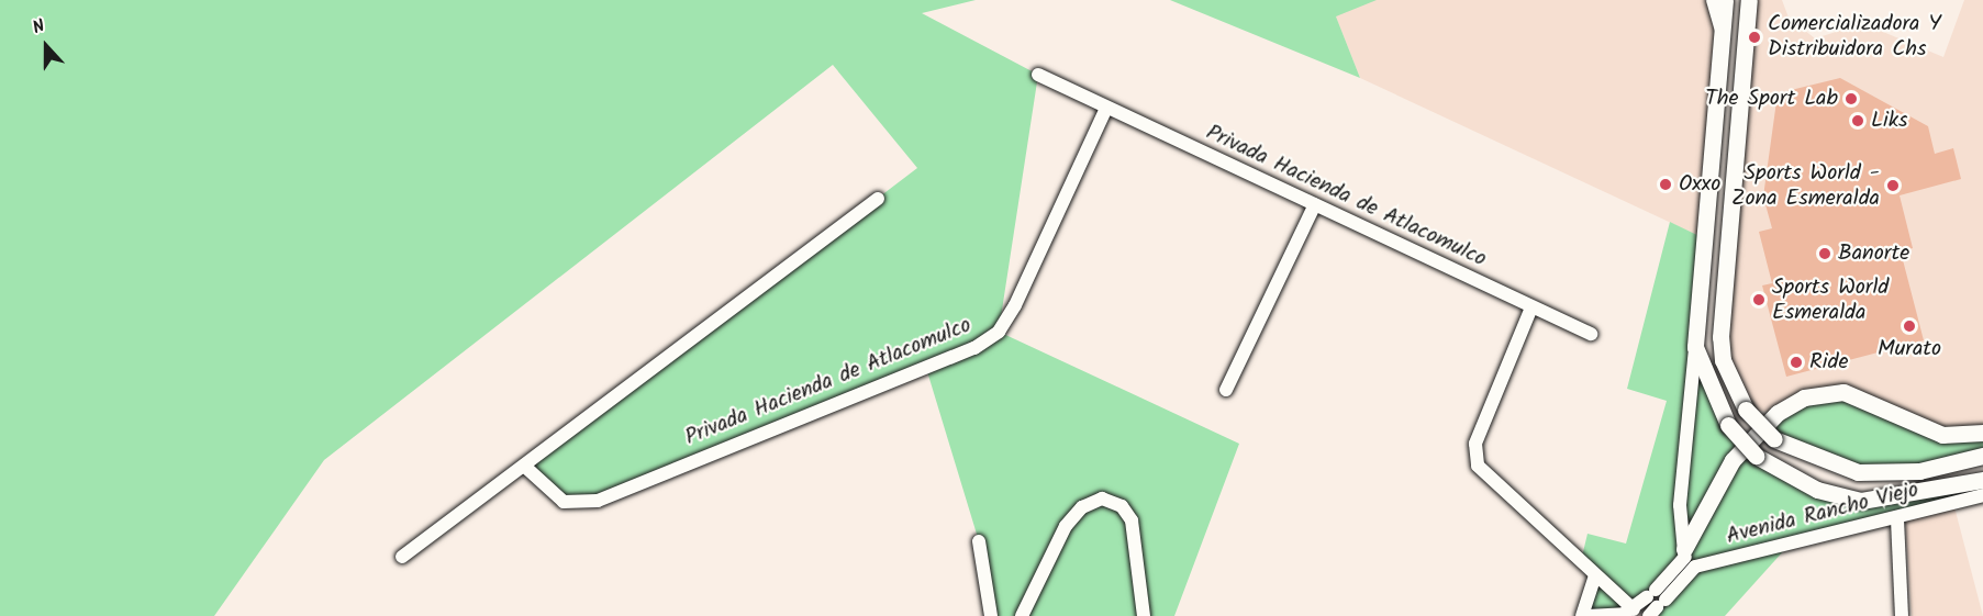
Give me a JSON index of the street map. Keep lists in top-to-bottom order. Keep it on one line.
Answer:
{"streets":{"street":["Privada Hacienda de Atlacomulco","Avenida Rancho Viejo"]},"places":["Comercializadora Y Distribuidora Chs","The Sport Lab","Liks","Oxxo","Sports World - Zona Esmeralda","Banorte","Sports World Esmeralda","Murato","Ride"],"north":"top"}
